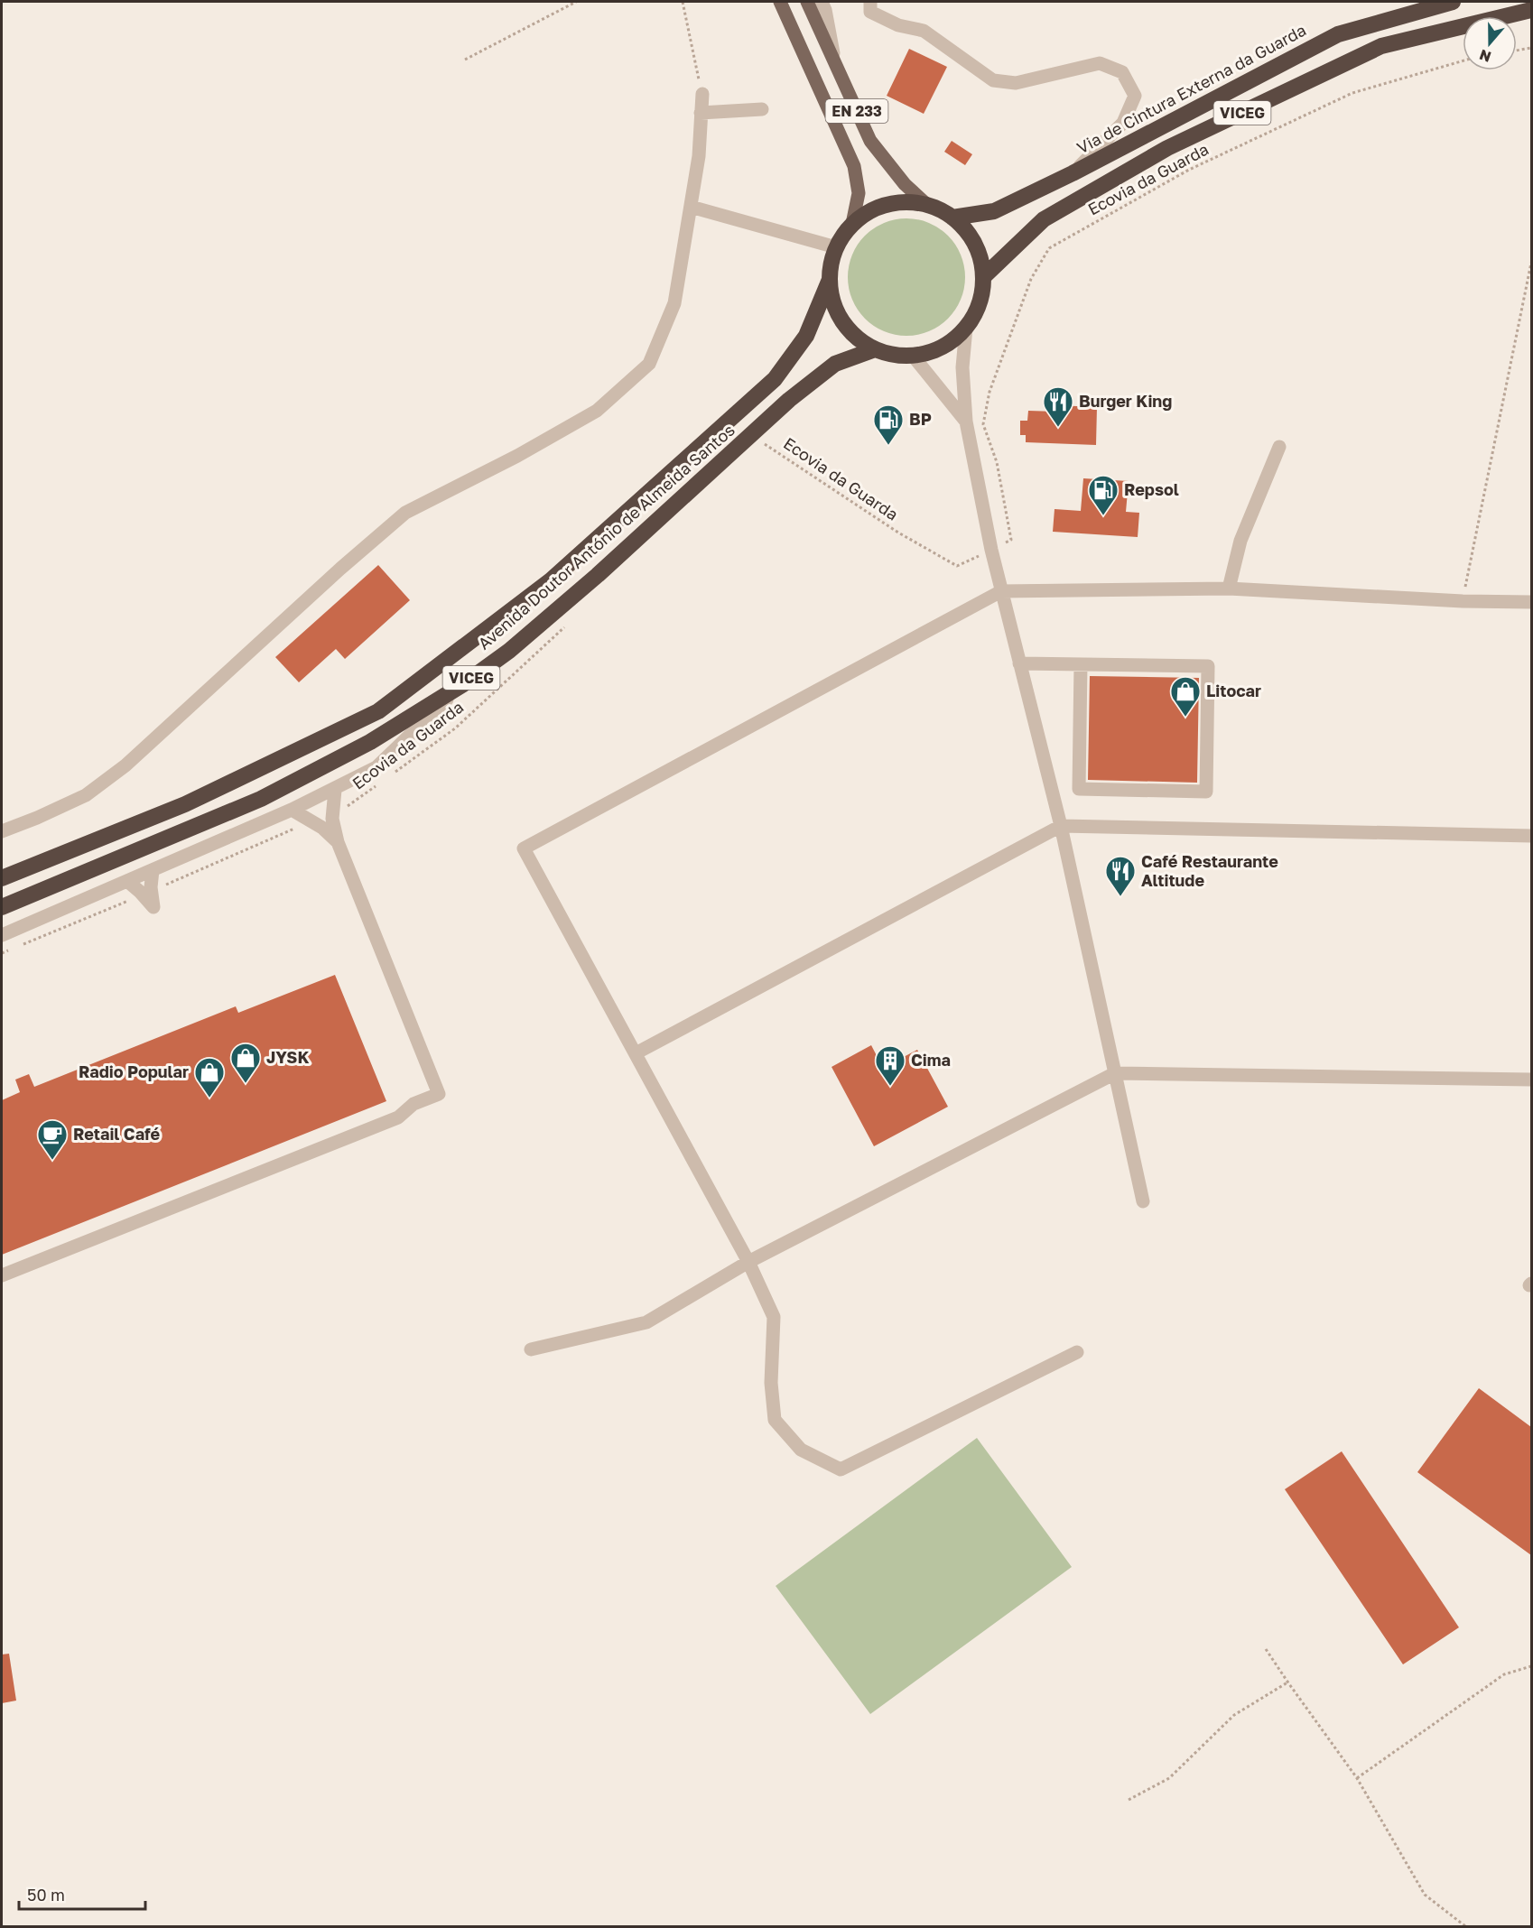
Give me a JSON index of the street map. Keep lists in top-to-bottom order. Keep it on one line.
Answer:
{"streets":{"highway":["Via de Cintura Externa da Guarda","VICEG","Avenida Doutor António de Almeida Santos"],"main road":["EN 233"],"path":["Ecovia da Guarda"]},"crossings":[["Via de Cintura Externa da Guarda","EN 233"],["Via de Cintura Externa da Guarda","VICEG"],["Via de Cintura Externa da Guarda","Avenida Doutor António de Almeida Santos"],["EN 233","VICEG"],["EN 233","Avenida Doutor António de Almeida Santos"],["VICEG","Avenida Doutor António de Almeida Santos"]],"places":{"restaurant":["Burger King","Café Restaurante Altitude"],"fuel station":["BP","Repsol"],"shop":["Litocar","JYSK","Radio Popular"],"building":["Cima"],"cafe":["Retail Café"]},"scale_bar":"50 m","north":"bottom"}
